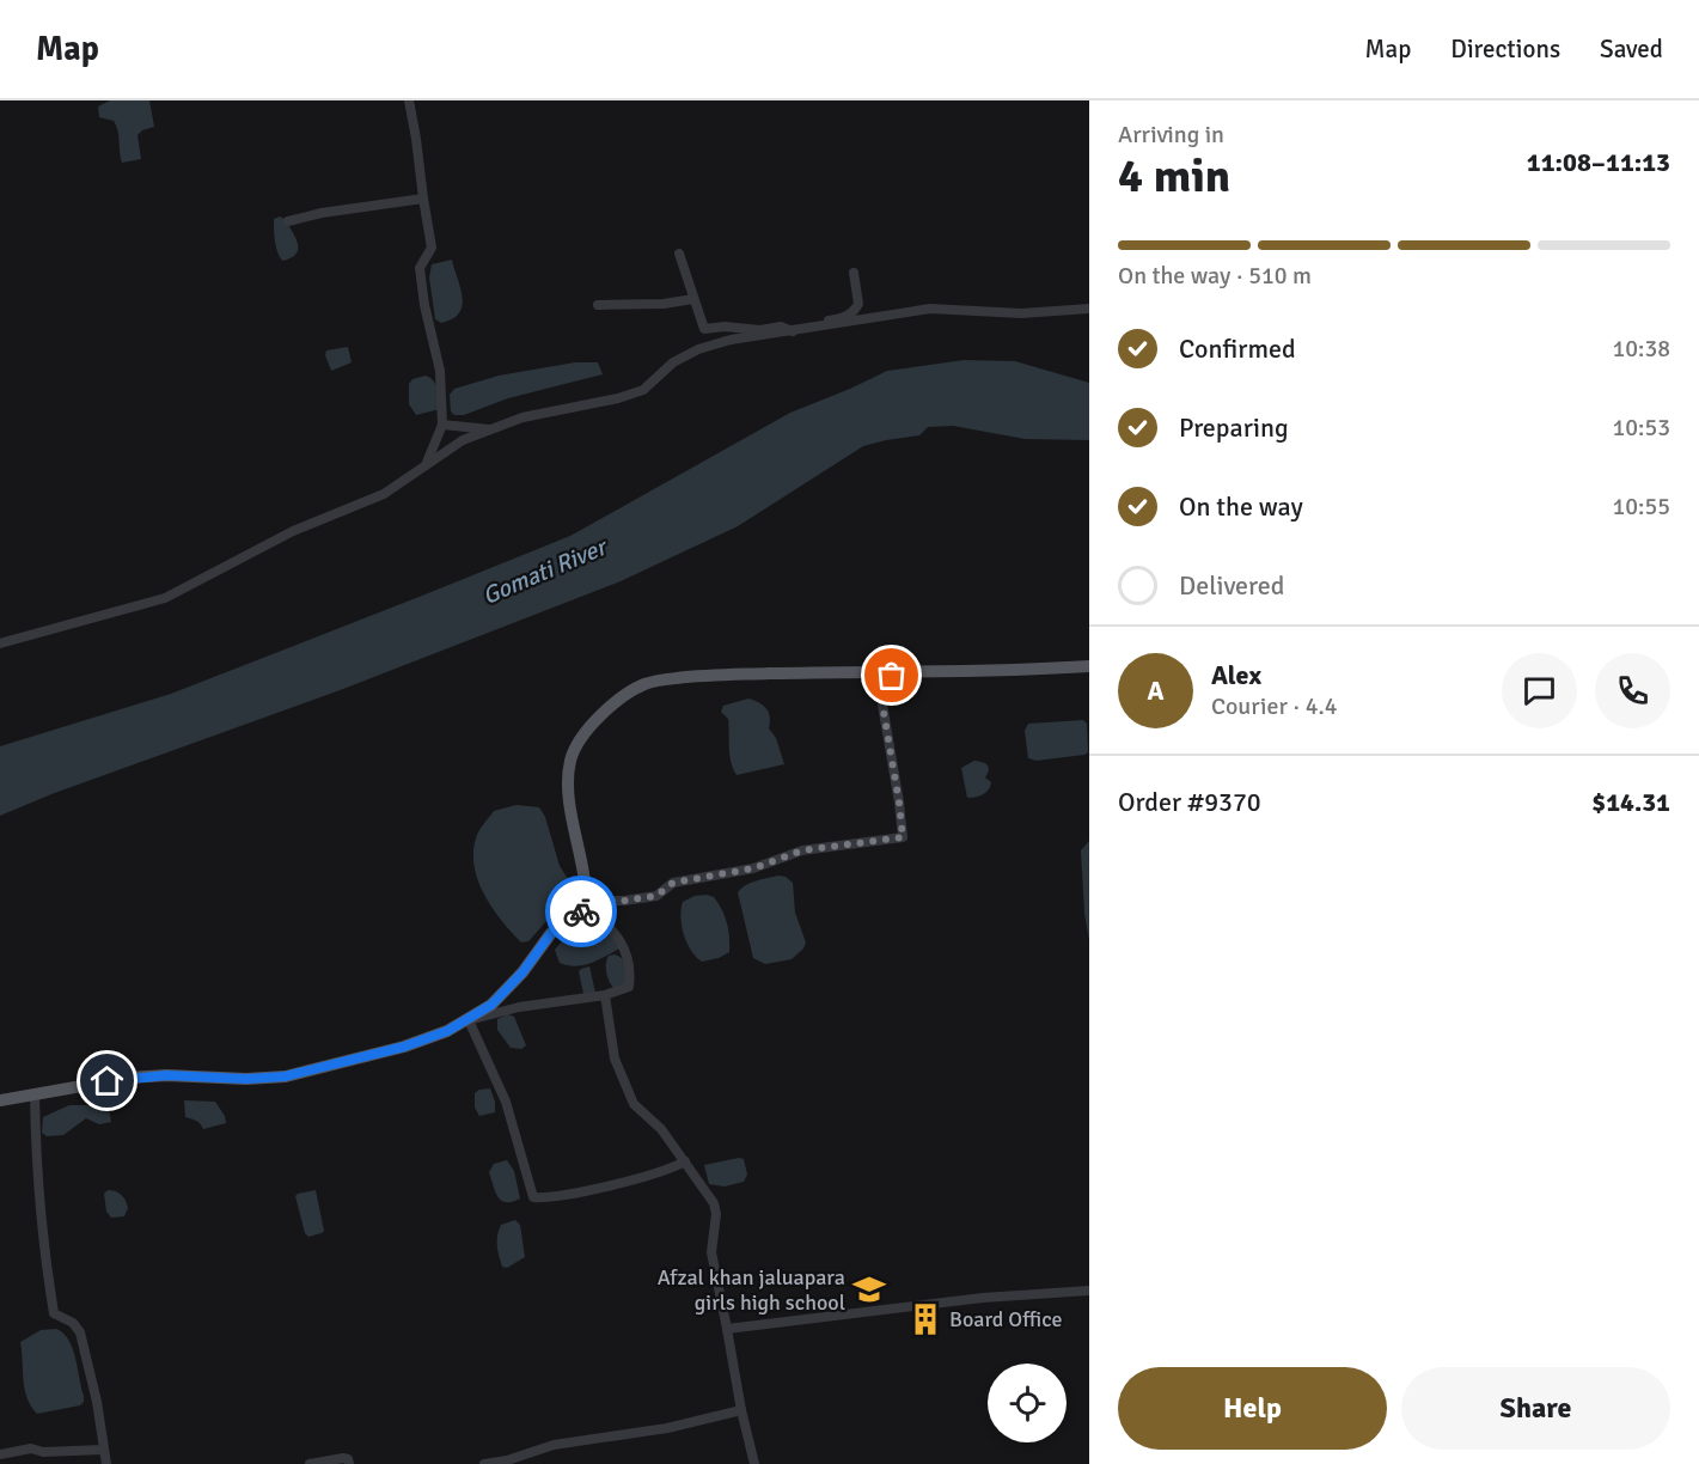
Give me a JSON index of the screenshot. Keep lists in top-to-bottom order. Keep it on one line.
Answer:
{"water":["Gomati River"],"places":{"school or university":["Afzal khan jaluapara girls high school"],"building":["Board Office"]},"page":{"header":"Map","nav":["Map","Directions","Saved"],"heading":["4 min","Arriving in","11:08–11:13"],"panel":["Alex","Courier · 4.4","Order #9370","$14.31"],"bar":"On the way · 510 m","list":[["Confirmed","10:38"],["Preparing","10:53"],["On the way","10:55"],"Delivered"],"round":"A","buttons":["Help","Share"]}}
